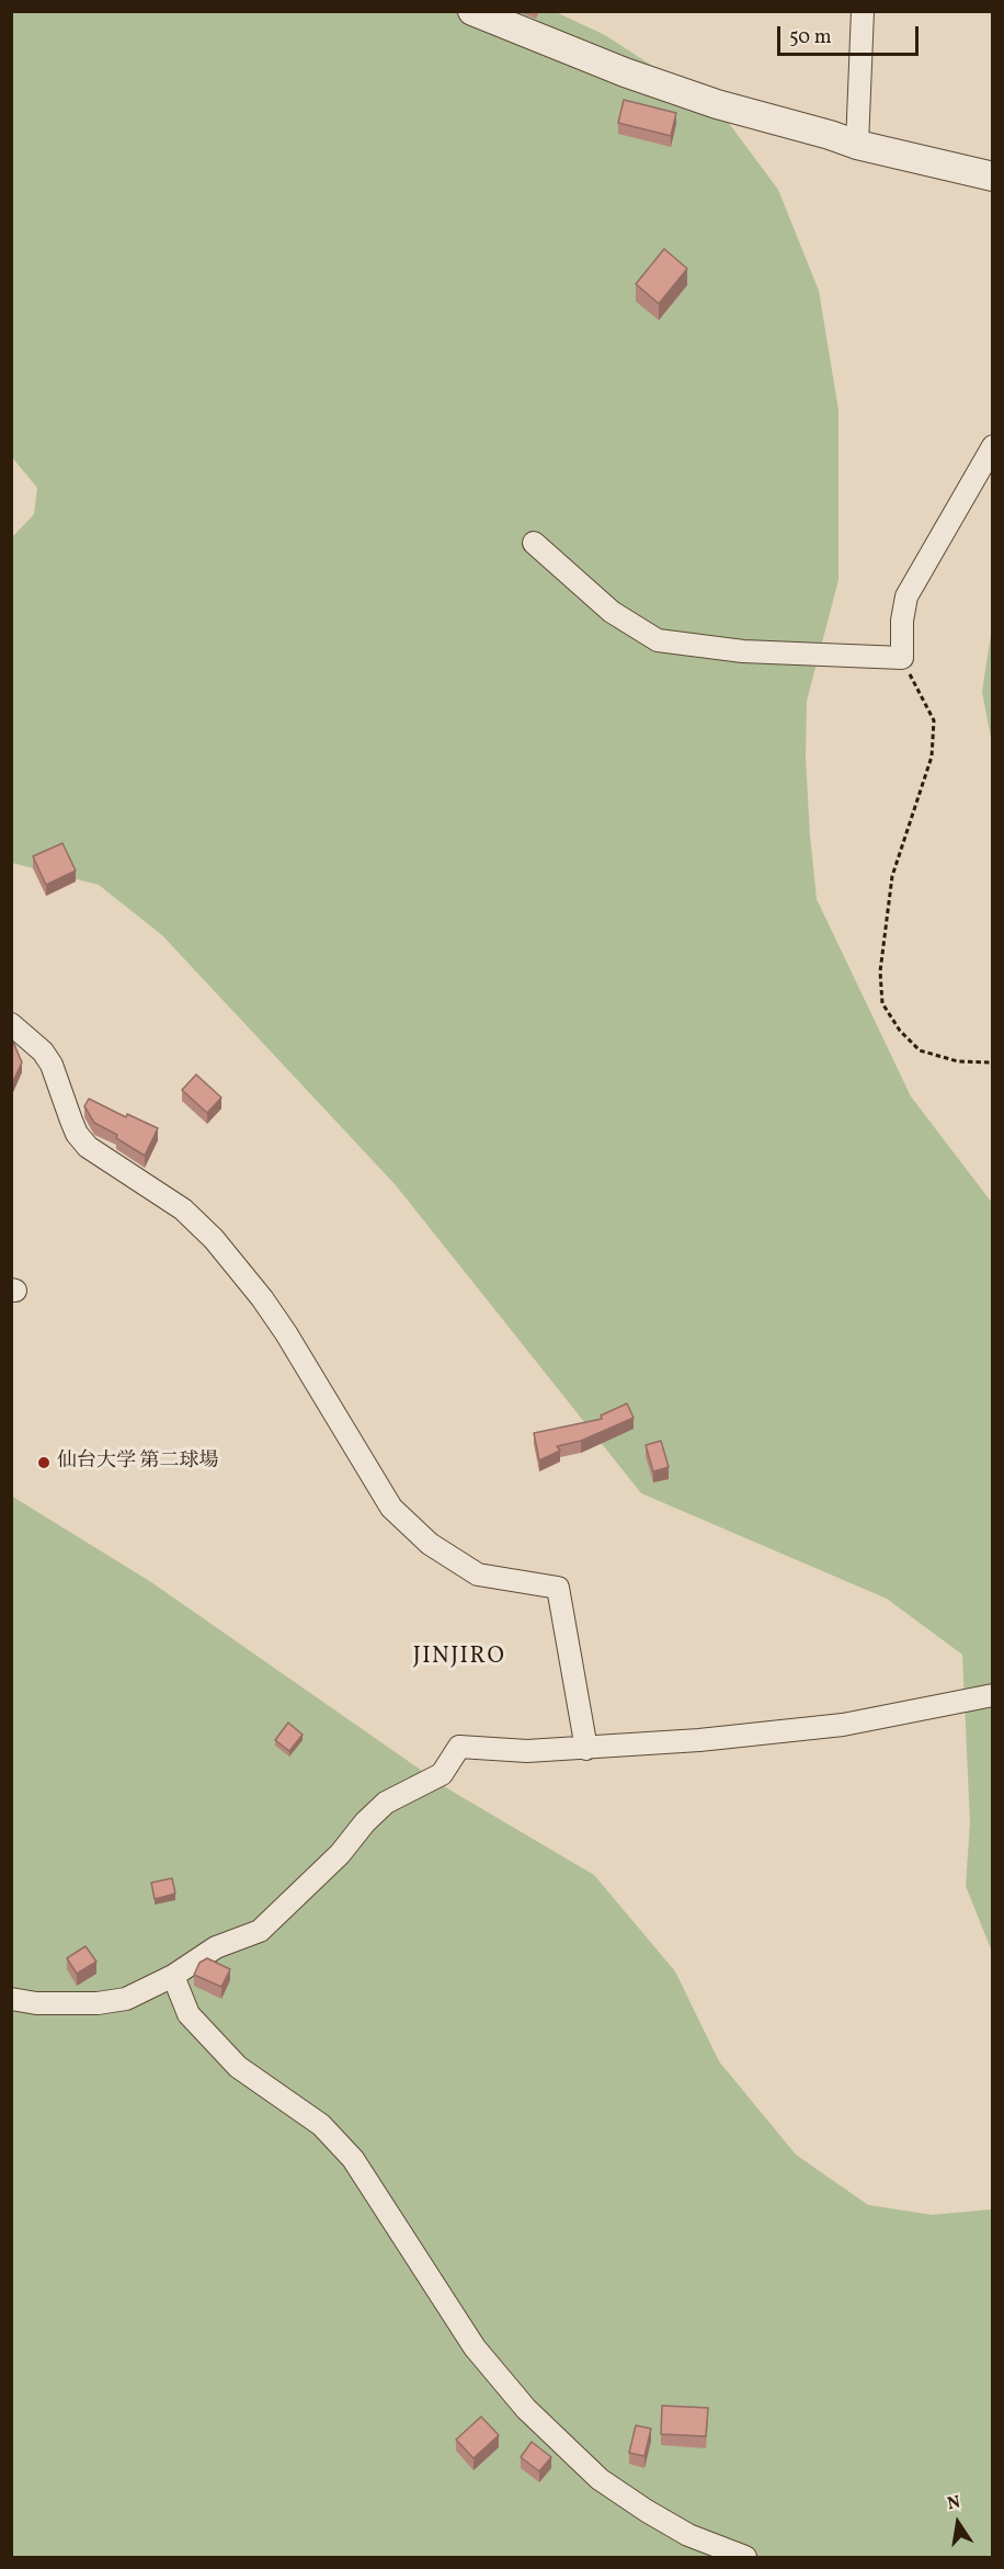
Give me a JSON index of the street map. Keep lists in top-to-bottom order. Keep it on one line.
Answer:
{"districts":["JINJIRO"],"places":["仙台大学 第二球場"],"scale_bar":"50 m","north":"top"}
